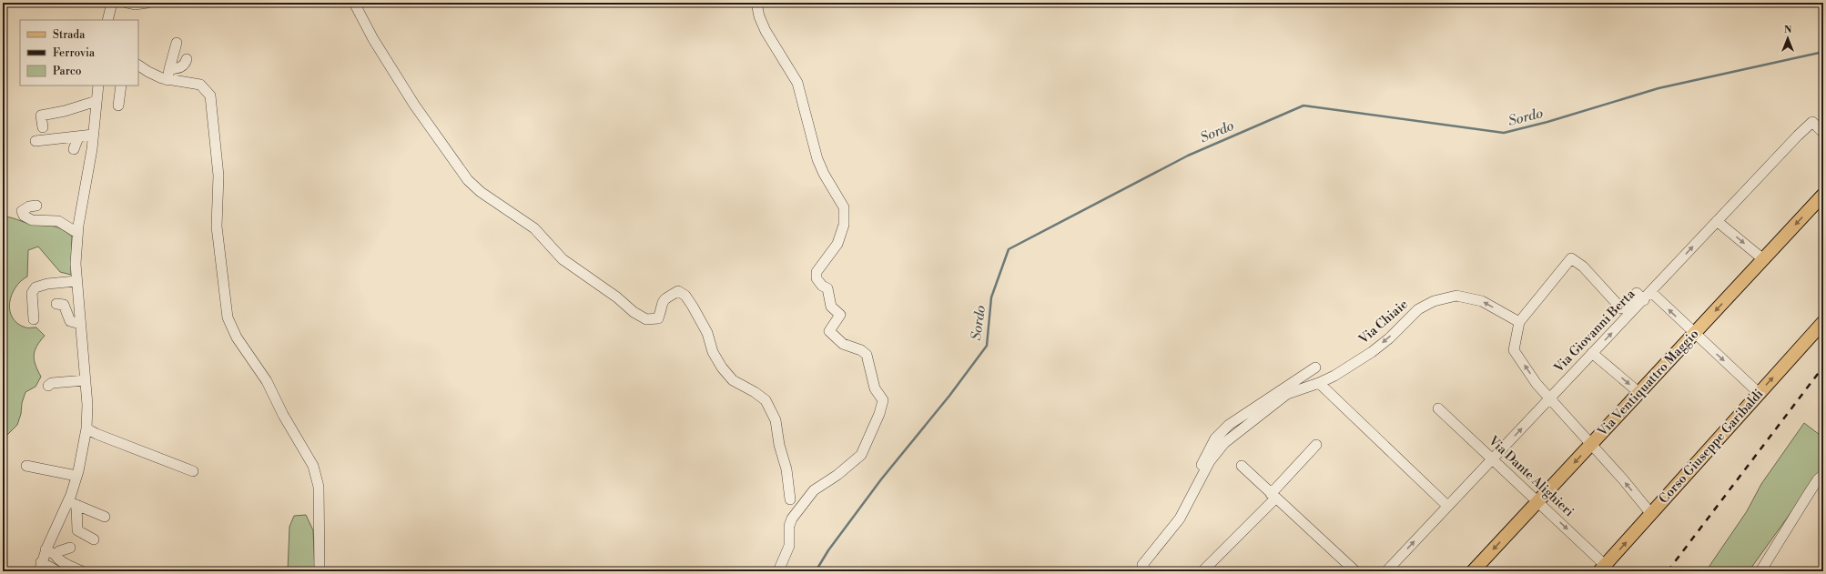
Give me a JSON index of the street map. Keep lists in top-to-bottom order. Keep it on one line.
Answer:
{"streets":{"main road":["Via Ventiquattro Maggio","Corso Giuseppe Garibaldi"],"street":["Via Chiaie","Via Giovanni Berta","Via Dante Alighieri"]},"crossings":[["Via Giovanni Berta","Via Dante Alighieri"],["Via Ventiquattro Maggio","Via Dante Alighieri"],["Corso Giuseppe Garibaldi","Via Dante Alighieri"]],"one_way":["Via Chiaie","Via Giovanni Berta","Via Ventiquattro Maggio","Corso Giuseppe Garibaldi"],"water":["Sordo"],"legend":["Strada","Ferrovia","Parco"],"north":"top"}
